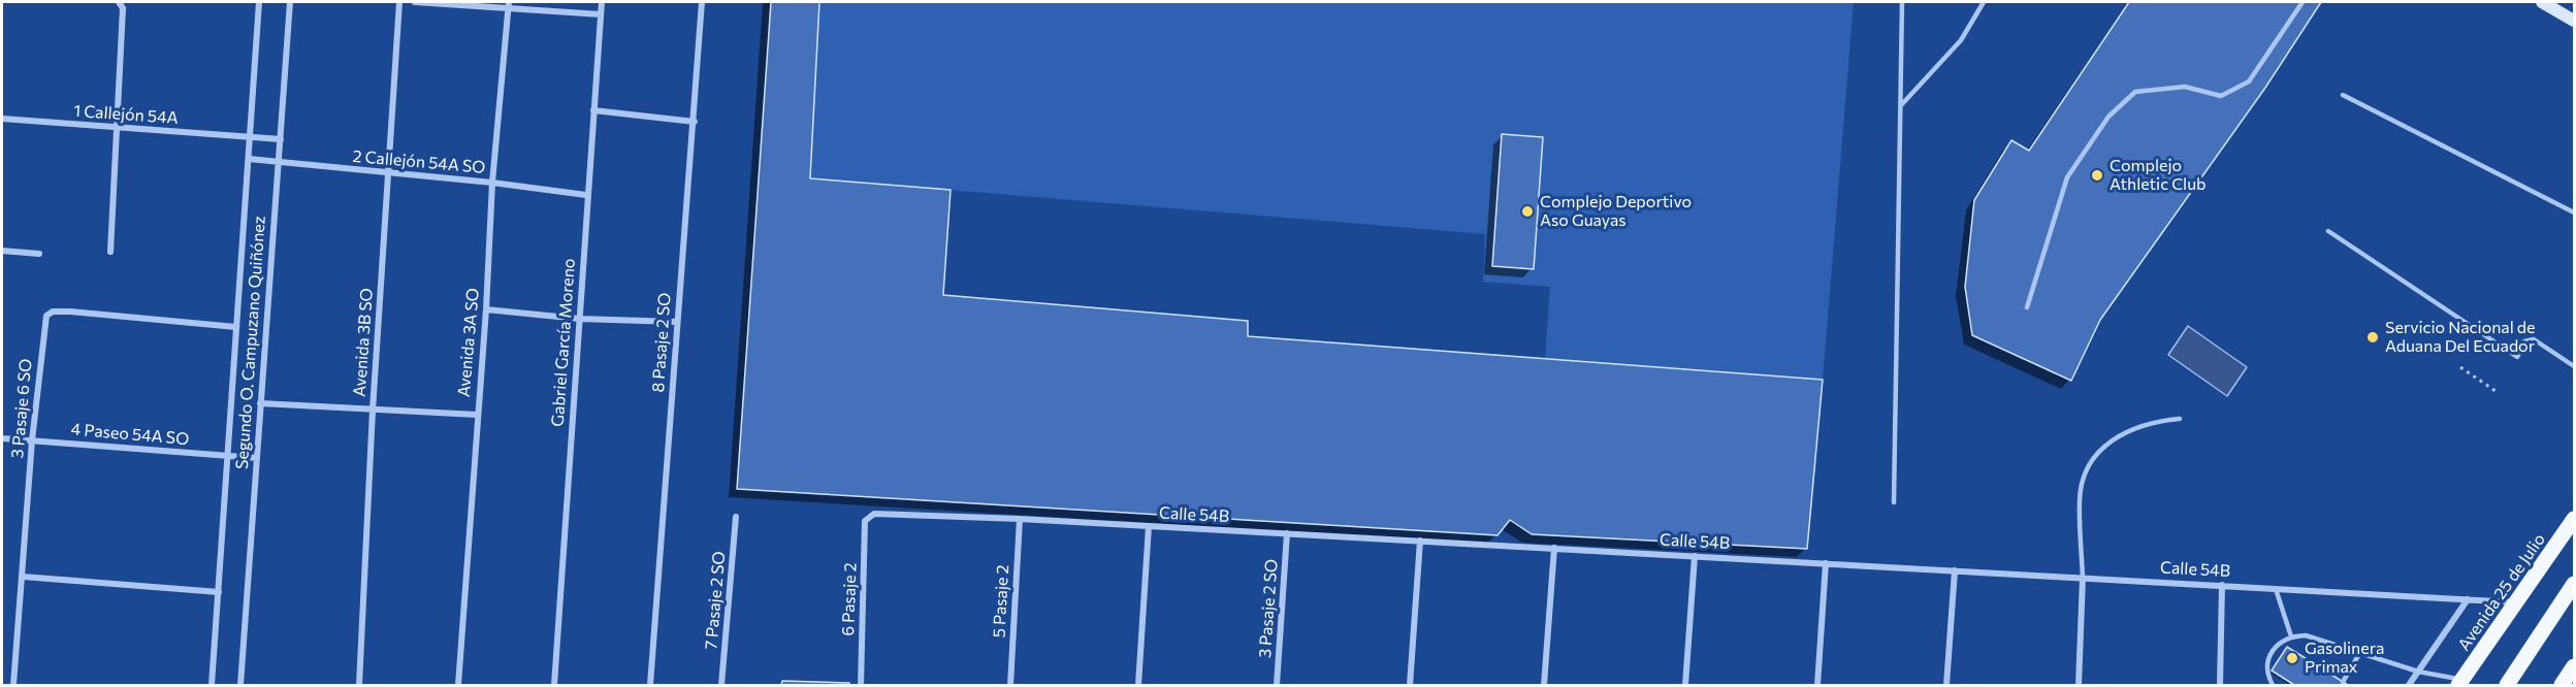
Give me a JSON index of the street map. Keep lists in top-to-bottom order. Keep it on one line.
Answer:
{"streets":{"main road":["Avenida 25 de Julio"],"street":["1 Callejón 54A","2 Callejón 54A SO","Segundo O. Campuzano Quiñónez","Avenida 3B SO","Avenida 3A SO","Gabriel García Moreno","8 Pasaje 2 SO","3 Pasaje 6 SO","4 Paseo 54A SO","Calle 54B","6 Pasaje 2","7 Pasaje 2 SO","5 Pasaje 2","3 Pasaje 2 SO"]},"crossings":[["1 Callejón 54A","Segundo O. Campuzano Quiñónez"],["2 Callejón 54A SO","Segundo O. Campuzano Quiñónez"],["2 Callejón 54A SO","Avenida 3B SO"],["2 Callejón 54A SO","Avenida 3A SO"],["2 Callejón 54A SO","Gabriel García Moreno"],["Segundo O. Campuzano Quiñónez","3 Pasaje 6 SO"],["Segundo O. Campuzano Quiñónez","4 Paseo 54A SO"],["3 Pasaje 6 SO","4 Paseo 54A SO"],["Calle 54B","Avenida 25 de Julio"],["Calle 54B","6 Pasaje 2"],["Calle 54B","5 Pasaje 2"],["Calle 54B","3 Pasaje 2 SO"]],"places":["Complejo Athletic Club","Complejo Deportivo Aso Guayas","Servicio Nacional de Aduana Del Ecuador","Gasolinera Primax"]}
